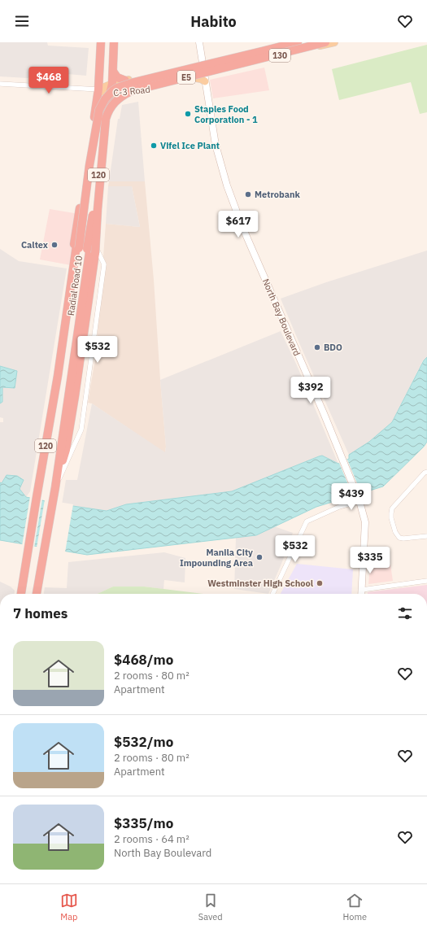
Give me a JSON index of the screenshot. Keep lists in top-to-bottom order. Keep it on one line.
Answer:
{"streets":{"highway":["E5","120","Radial Road 10"],"main road":["130","C-3 Road","North Bay Boulevard"]},"crossings":[["130","C-3 Road"],["130","North Bay Boulevard"],["C-3 Road","Radial Road 10"],["C-3 Road","North Bay Boulevard"]],"places":["Staples Food Corporation - 1","Vifel Ice Plant","Metrobank","Caltex","BDO","Manila City Impounding Area","Westminster High School"],"page":{"header":"Habito","price":["$468","$617","$532","$392","$439","$532","$335"],"heading":"7 homes","list":[{"name":"$468/mo","note":"2 rooms · 80 m² · Apartment"},{"name":"$532/mo","note":"2 rooms · 80 m² · Apartment"},{"name":"$335/mo","note":"2 rooms · 64 m² · North Bay Boulevard"}],"tabs":["Map","Saved","Home"]}}
